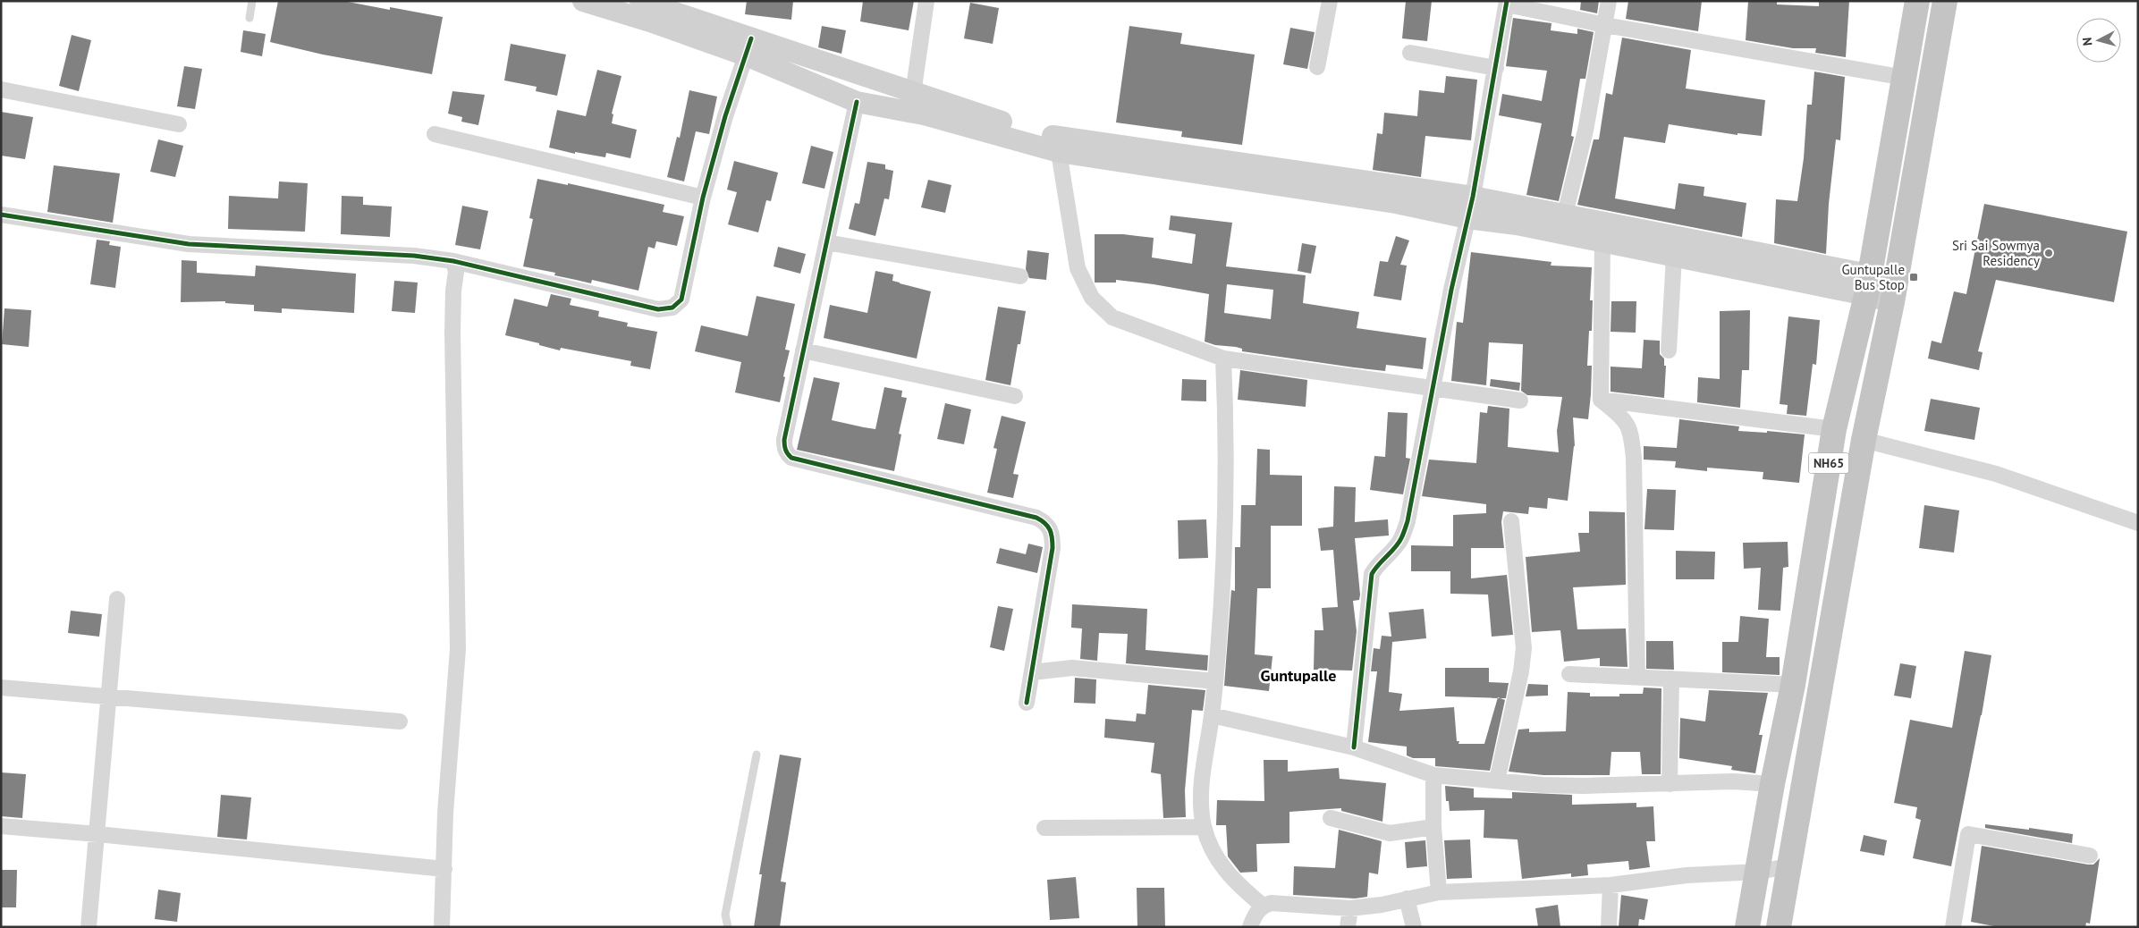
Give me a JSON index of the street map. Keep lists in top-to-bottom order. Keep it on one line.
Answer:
{"streets":{"highway":["NH65"]},"districts":["Guntupalle"],"places":{"other":["Sri Sai Sowmya Residency"],"transit":["Guntupalle Bus Stop"]},"north":"left"}
